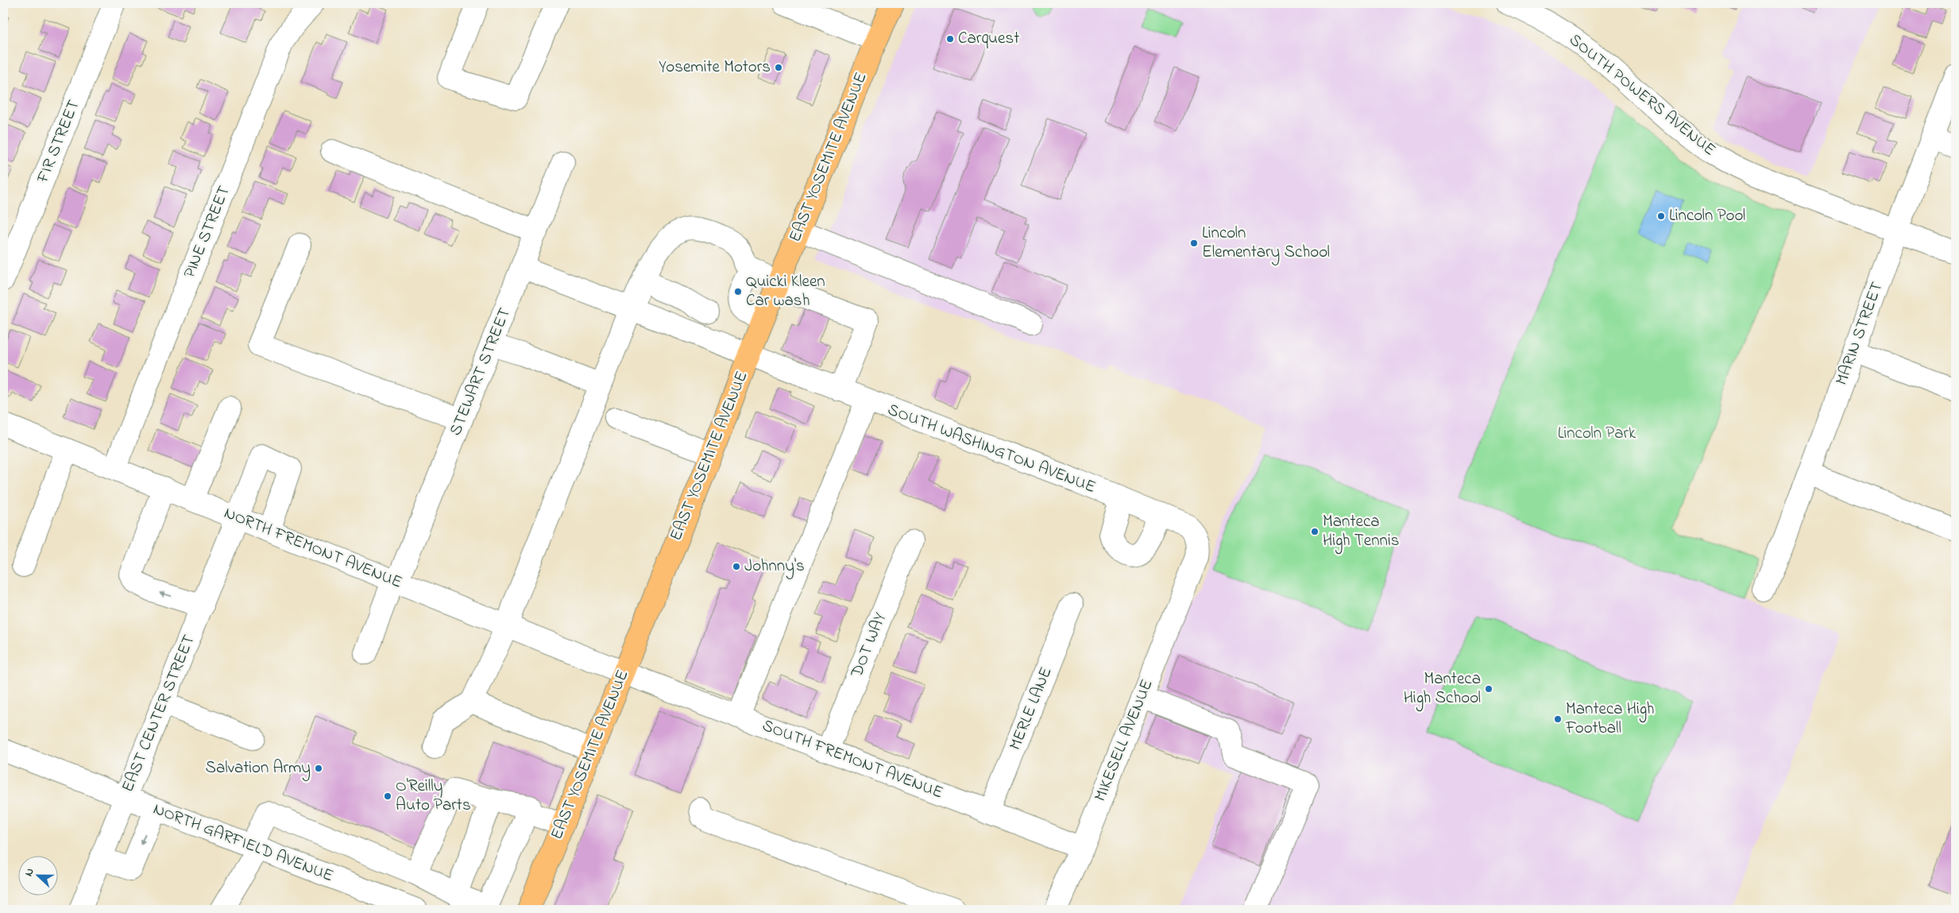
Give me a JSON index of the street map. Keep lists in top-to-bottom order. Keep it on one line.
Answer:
{"streets":{"main road":["EAST YOSEMITE AVENUE"],"street":["SOUTH POWERS AVENUE","FIR STREET","PINE STREET","MARIN STREET","STEWART STREET","SOUTH WASHINGTON AVENUE","NORTH FREMONT AVENUE","DOT WAY","MERLE LANE","EAST CENTER STREET","MIKESELL AVENUE","SOUTH FREMONT AVENUE","NORTH GARFIELD AVENUE"]},"crossings":[["SOUTH POWERS AVENUE","MARIN STREET"],["EAST YOSEMITE AVENUE","SOUTH WASHINGTON AVENUE"],["EAST YOSEMITE AVENUE","NORTH FREMONT AVENUE"],["EAST YOSEMITE AVENUE","SOUTH FREMONT AVENUE"],["PINE STREET","NORTH FREMONT AVENUE"],["STEWART STREET","SOUTH WASHINGTON AVENUE"],["STEWART STREET","NORTH FREMONT AVENUE"],["SOUTH WASHINGTON AVENUE","MIKESELL AVENUE"],["NORTH FREMONT AVENUE","EAST CENTER STREET"],["NORTH FREMONT AVENUE","SOUTH FREMONT AVENUE"],["DOT WAY","SOUTH FREMONT AVENUE"],["MERLE LANE","SOUTH FREMONT AVENUE"],["EAST CENTER STREET","NORTH GARFIELD AVENUE"],["MIKESELL AVENUE","SOUTH FREMONT AVENUE"]],"parks":["Lincoln Park"],"places":["Carquest","Yosemite Motors","Lincoln Pool","Lincoln Elementary School","Quicki Kleen Car wash","Manteca High Tennis","Johnny's","Manteca High School","Manteca High Football","Salvation Army","O'Reilly Auto Parts"],"north":"left"}
